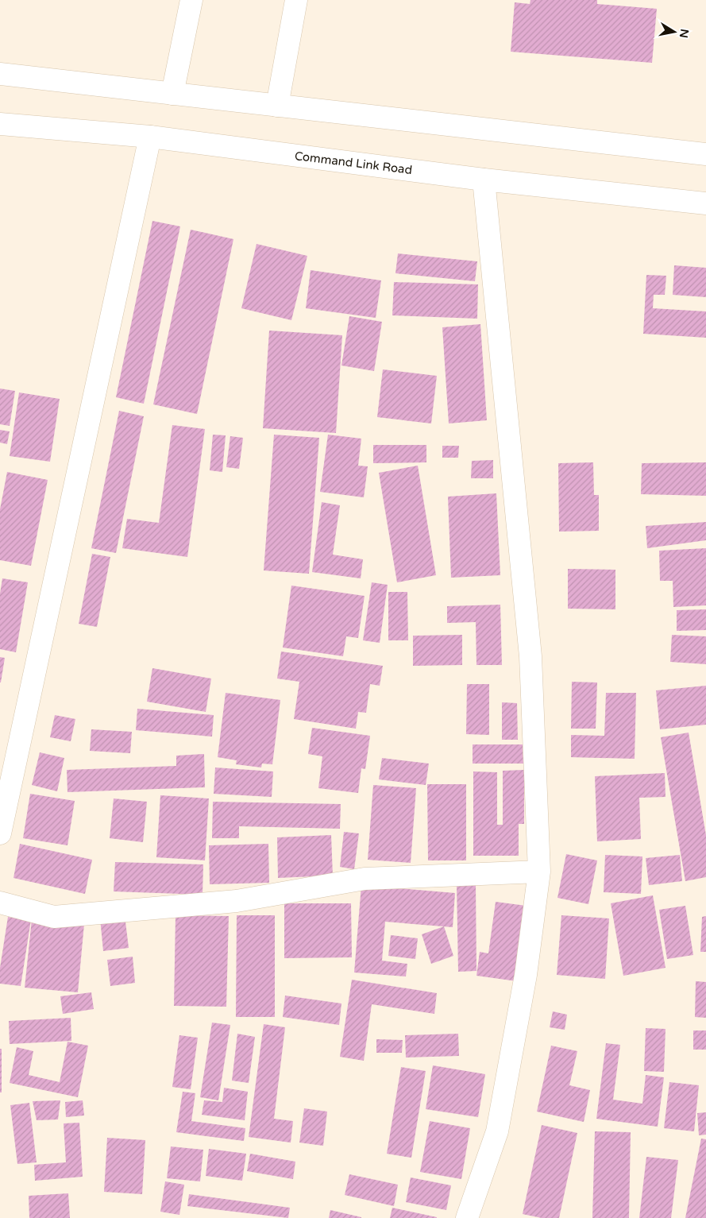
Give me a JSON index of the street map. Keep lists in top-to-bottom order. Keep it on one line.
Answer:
{"streets":{"street":["Command Link Road"]},"north":"right"}
